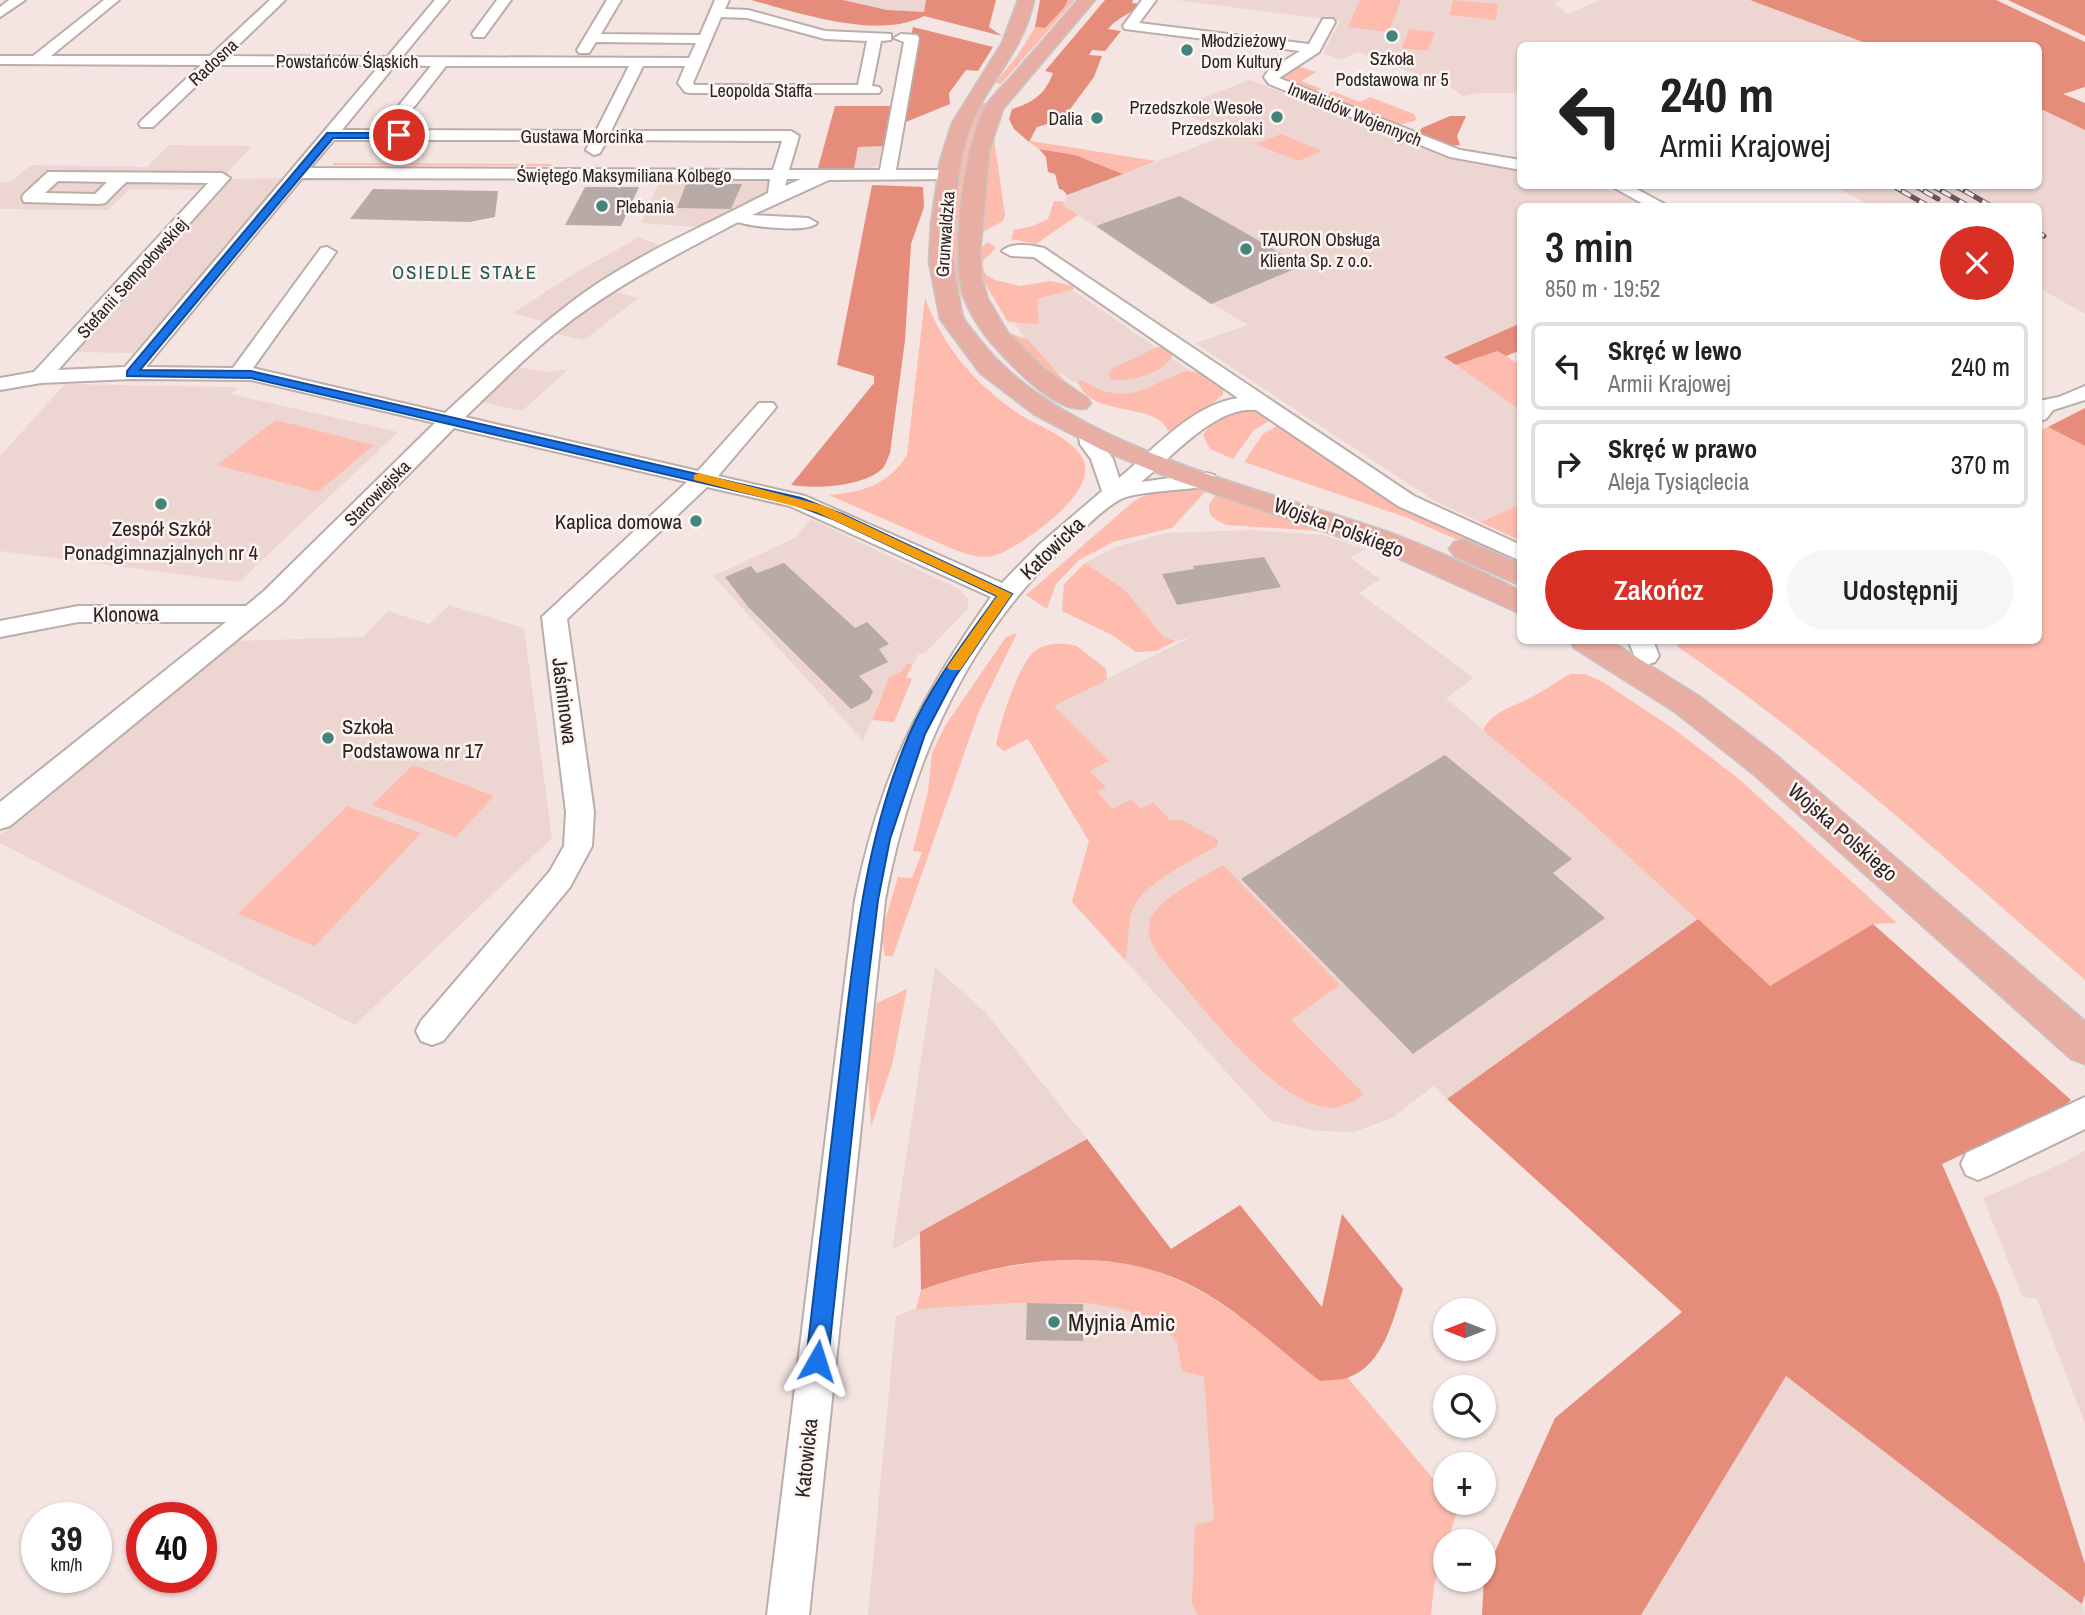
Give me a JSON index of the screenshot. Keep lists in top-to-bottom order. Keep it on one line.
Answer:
{"streets":{"main road":["Grunwaldzka","Wojska Polskiego"],"street":["Powstańców Śląskich","Radosna","Leopolda Staffa","Inwalidów Wojennych","Gustawa Morcinka","Świętego Maksymiliana Kolbego","Stefanii Sempołowskiej","Starowiejska","Katowicka","Klonowa","Jaśminowa"]},"crossings":[["Powstańców Śląskich","Radosna"],["Powstańców Śląskich","Leopolda Staffa"],["Gustawa Morcinka","Świętego Maksymiliana Kolbego"],["Świętego Maksymiliana Kolbego","Grunwaldzka"],["Świętego Maksymiliana Kolbego","Starowiejska"],["Grunwaldzka","Wojska Polskiego"],["Grunwaldzka","Katowicka"],["Starowiejska","Klonowa"],["Wojska Polskiego","Katowicka"]],"districts":["OSIEDLE STAŁE"],"places":["Szkoła Podstawowa nr 5","Młodzieżowy Dom Kultury","Przedszkole Wesołe Przedszkolaki","Dalia","Plebania","TAURON Obsługa Klienta Sp. z o.o.","Zespół Szkół Ponadgimnazjalnych nr 4","Kaplica domowa","Szkoła Podstawowa nr 17","Myjnia Amic"],"north":"left","page":{"turn":["240 m","Armii Krajowej"],"heading":["3 min","850 m · 19:52"],"list":[{"name":"Skręć w lewo","note":"Armii Krajowej","value":"240 m"},{"name":"Skręć w prawo","note":"Aleja Tysiąclecia","value":"370 m"}],"buttons":["Zakończ","Udostępnij"],"map_buttons":["+","−"],"speed":"39 km/h","limit":"40"}}
